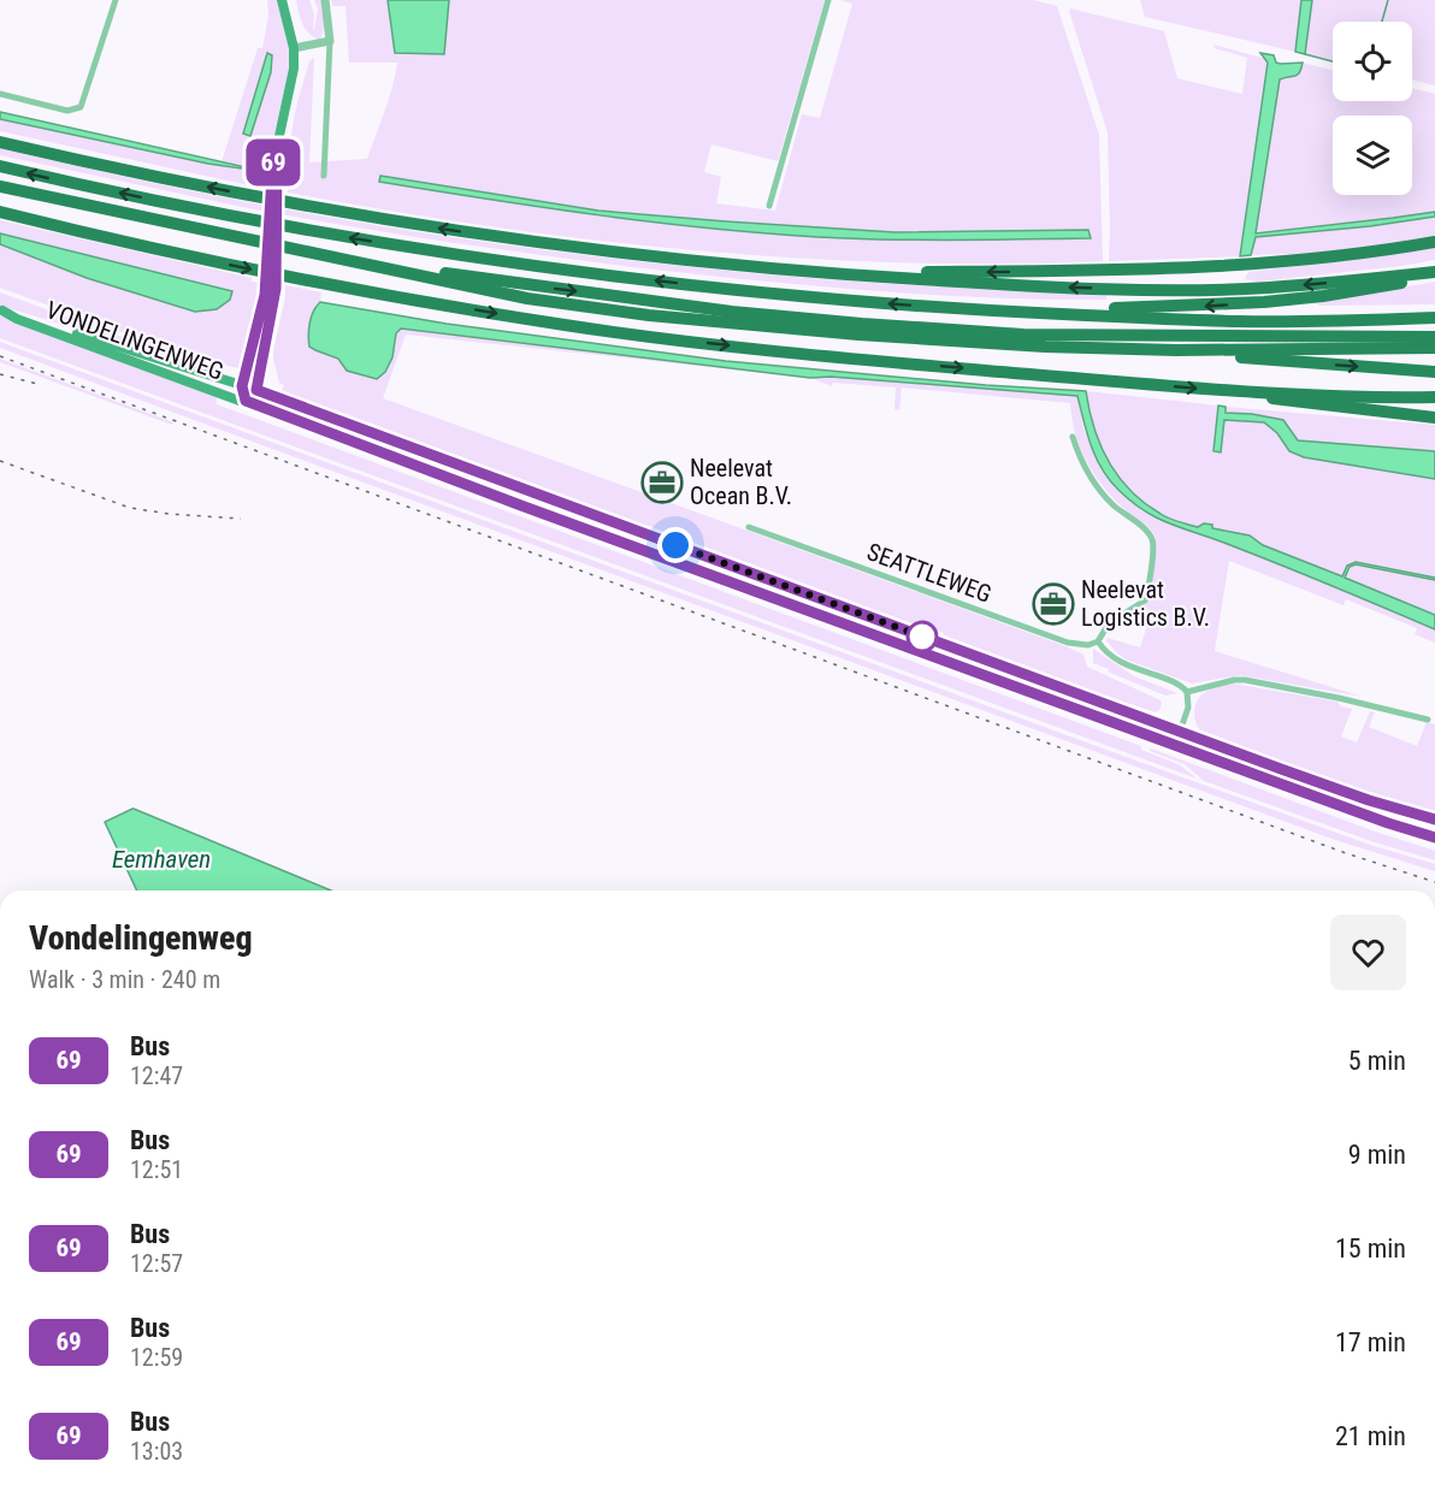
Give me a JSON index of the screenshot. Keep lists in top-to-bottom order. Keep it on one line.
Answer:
{"streets":{"main road":["VONDELINGENWEG"],"street":["SEATTLEWEG"]},"water":["Eemhaven"],"places":{"office":["Neelevat Ocean B.V.","Neelevat Logistics B.V."]},"lines":["bus line 69"],"page":{"on_map":"69","heading":["Vondelingenweg","Walk · 3 min · 240 m"],"list":[{"mark":"69","name":"Bus","note":"12:47","value":"5 min"},{"mark":"69","name":"Bus","note":"12:51","value":"9 min"},{"mark":"69","name":"Bus","note":"12:57","value":"15 min"},{"mark":"69","name":"Bus","note":"12:59","value":"17 min"},{"mark":"69","name":"Bus","note":"13:03","value":"21 min"}]}}
